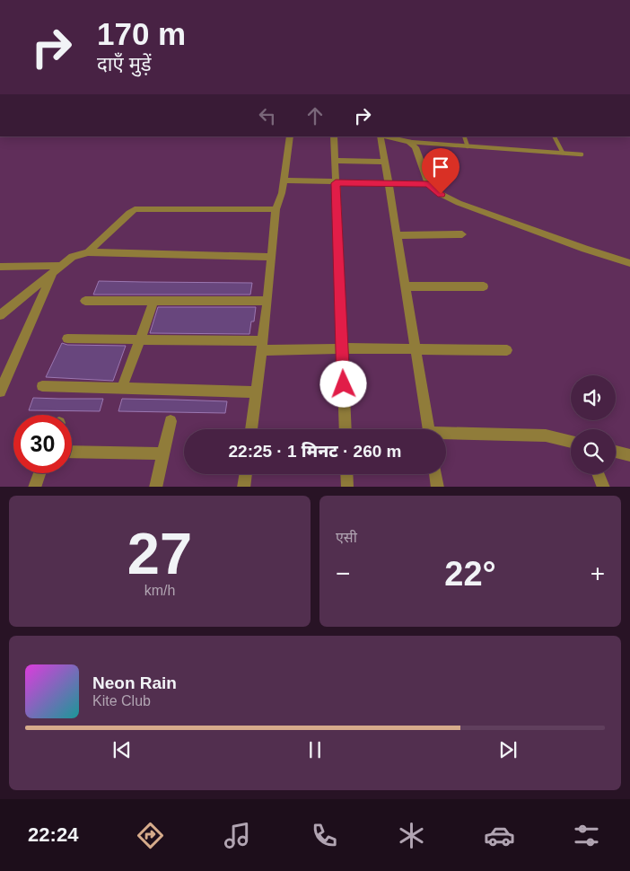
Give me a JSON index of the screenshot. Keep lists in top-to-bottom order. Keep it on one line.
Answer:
{"page":{"turn":["170 m","दाएँ मुड़ें"],"limit":"30","trip":"22:25 · 1 मिनट · 260 m","tile":[["27","km/h"],"एसी"],"heat":["−","22°","+"],"song":["Neon Rain","Kite Club"],"tabs":"22:24"}}
